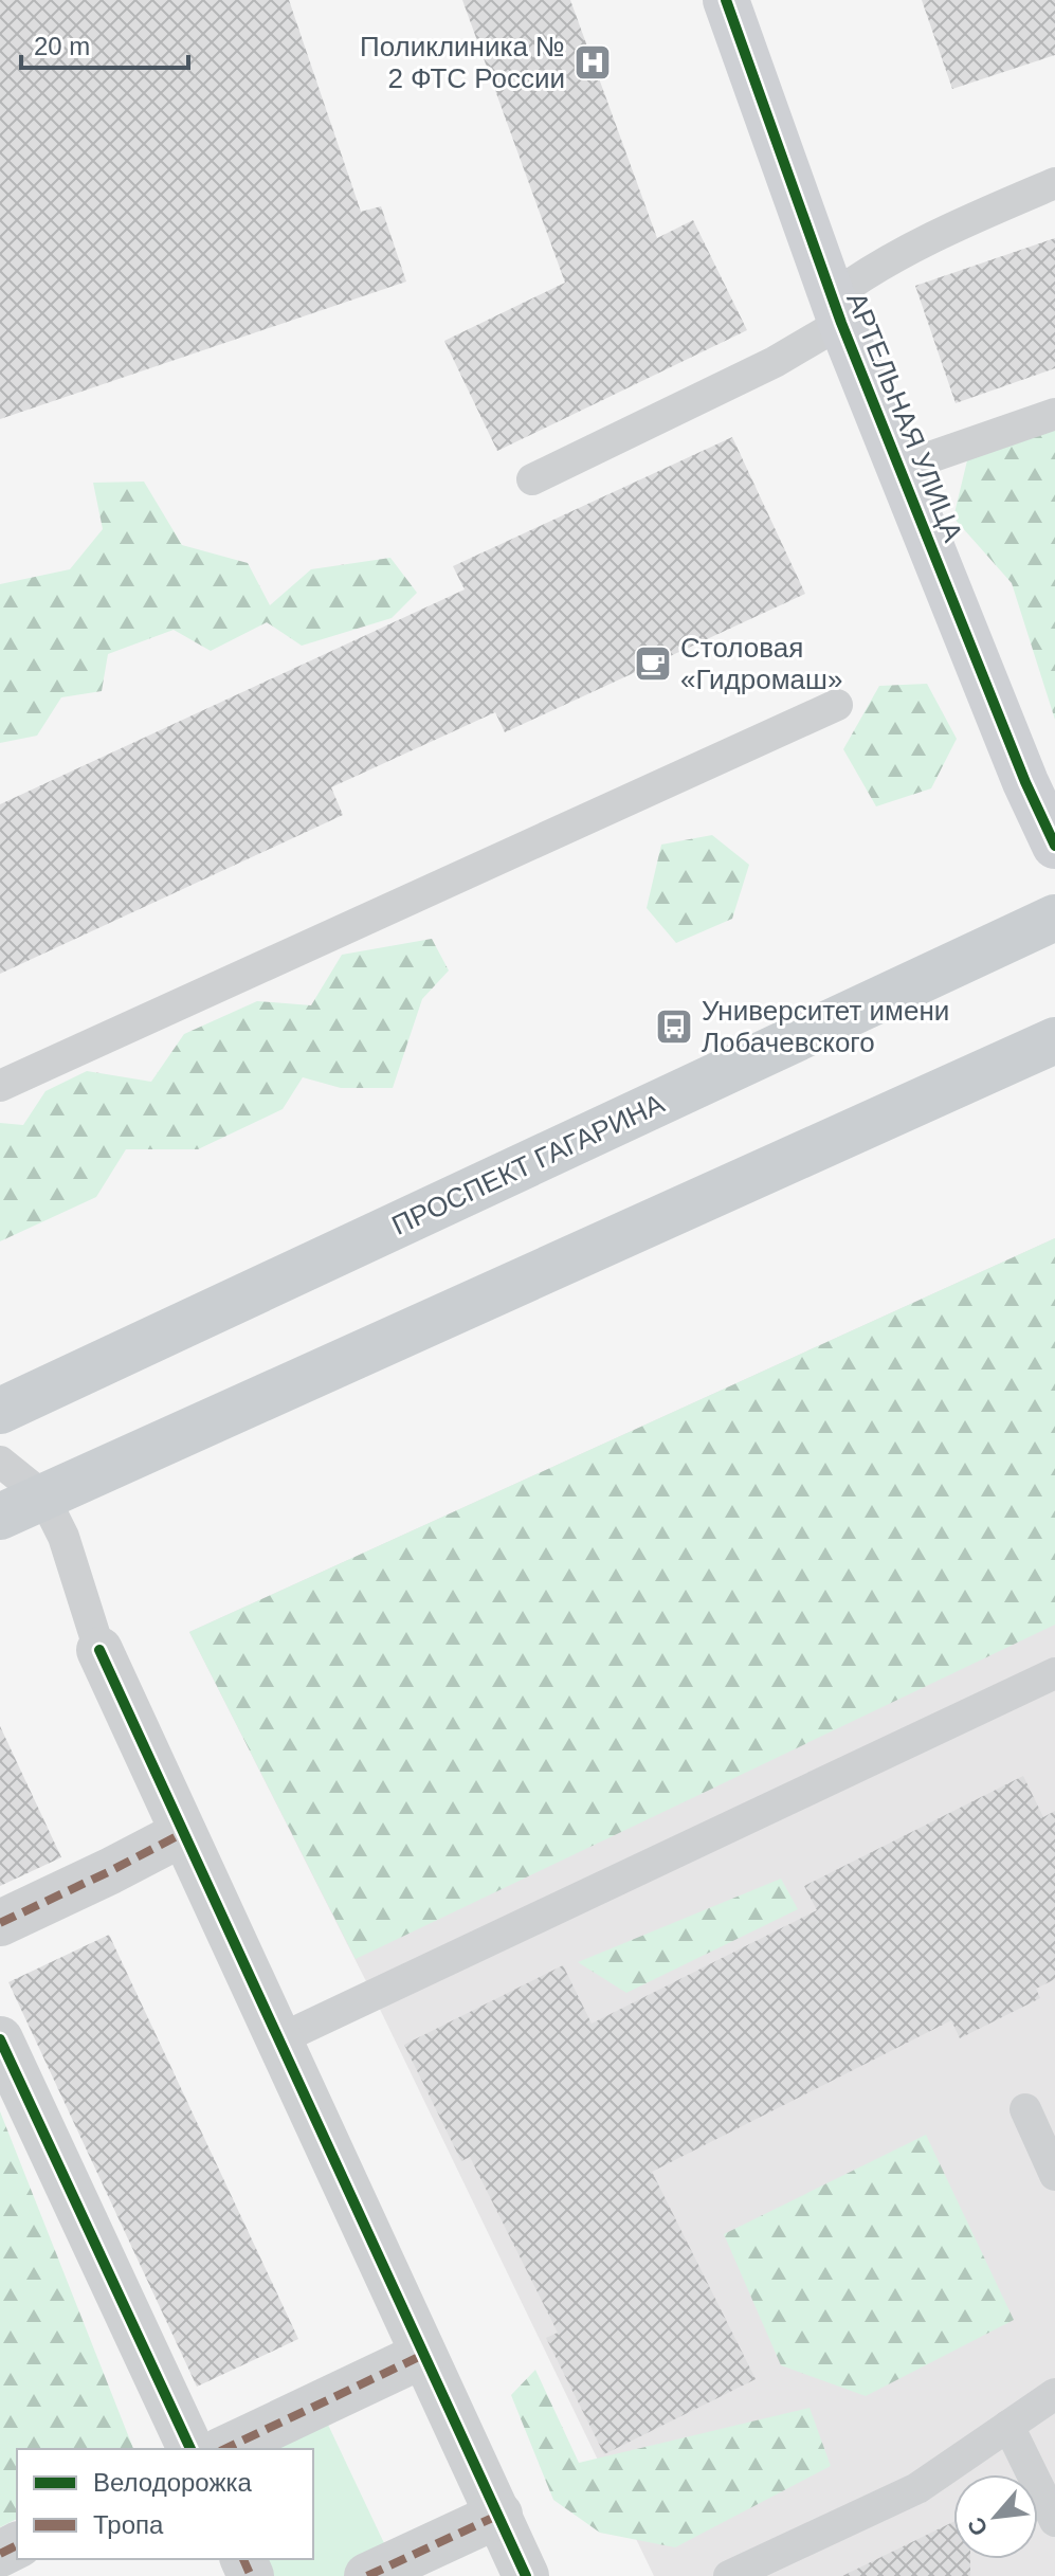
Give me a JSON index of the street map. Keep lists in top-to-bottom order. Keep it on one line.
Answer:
{"streets":{"main road":["ПРОСПЕКТ ГАГАРИНА"],"street":["АРТЕЛЬНАЯ УЛИЦА"]},"places":{"hospital":["Поликлиника № 2 ФТС России"],"cafe":["Столовая «Гидромаш»"],"bus stop":["Университет имени Лобачевского"]},"legend":["Велодорожка","Тропа"],"scale_bar":"20 m","north":"bottom left"}
